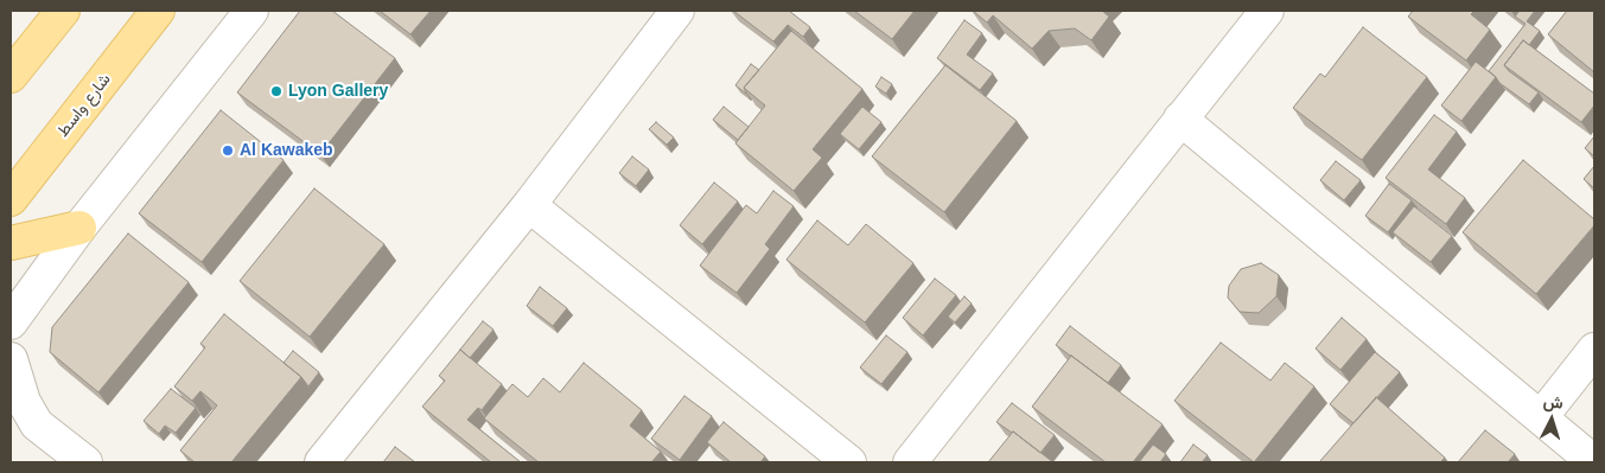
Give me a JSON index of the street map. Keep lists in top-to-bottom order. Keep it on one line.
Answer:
{"streets":{"main road":["شارع واسط"]},"places":["Lyon Gallery","Al Kawakeb"],"north":"top"}
